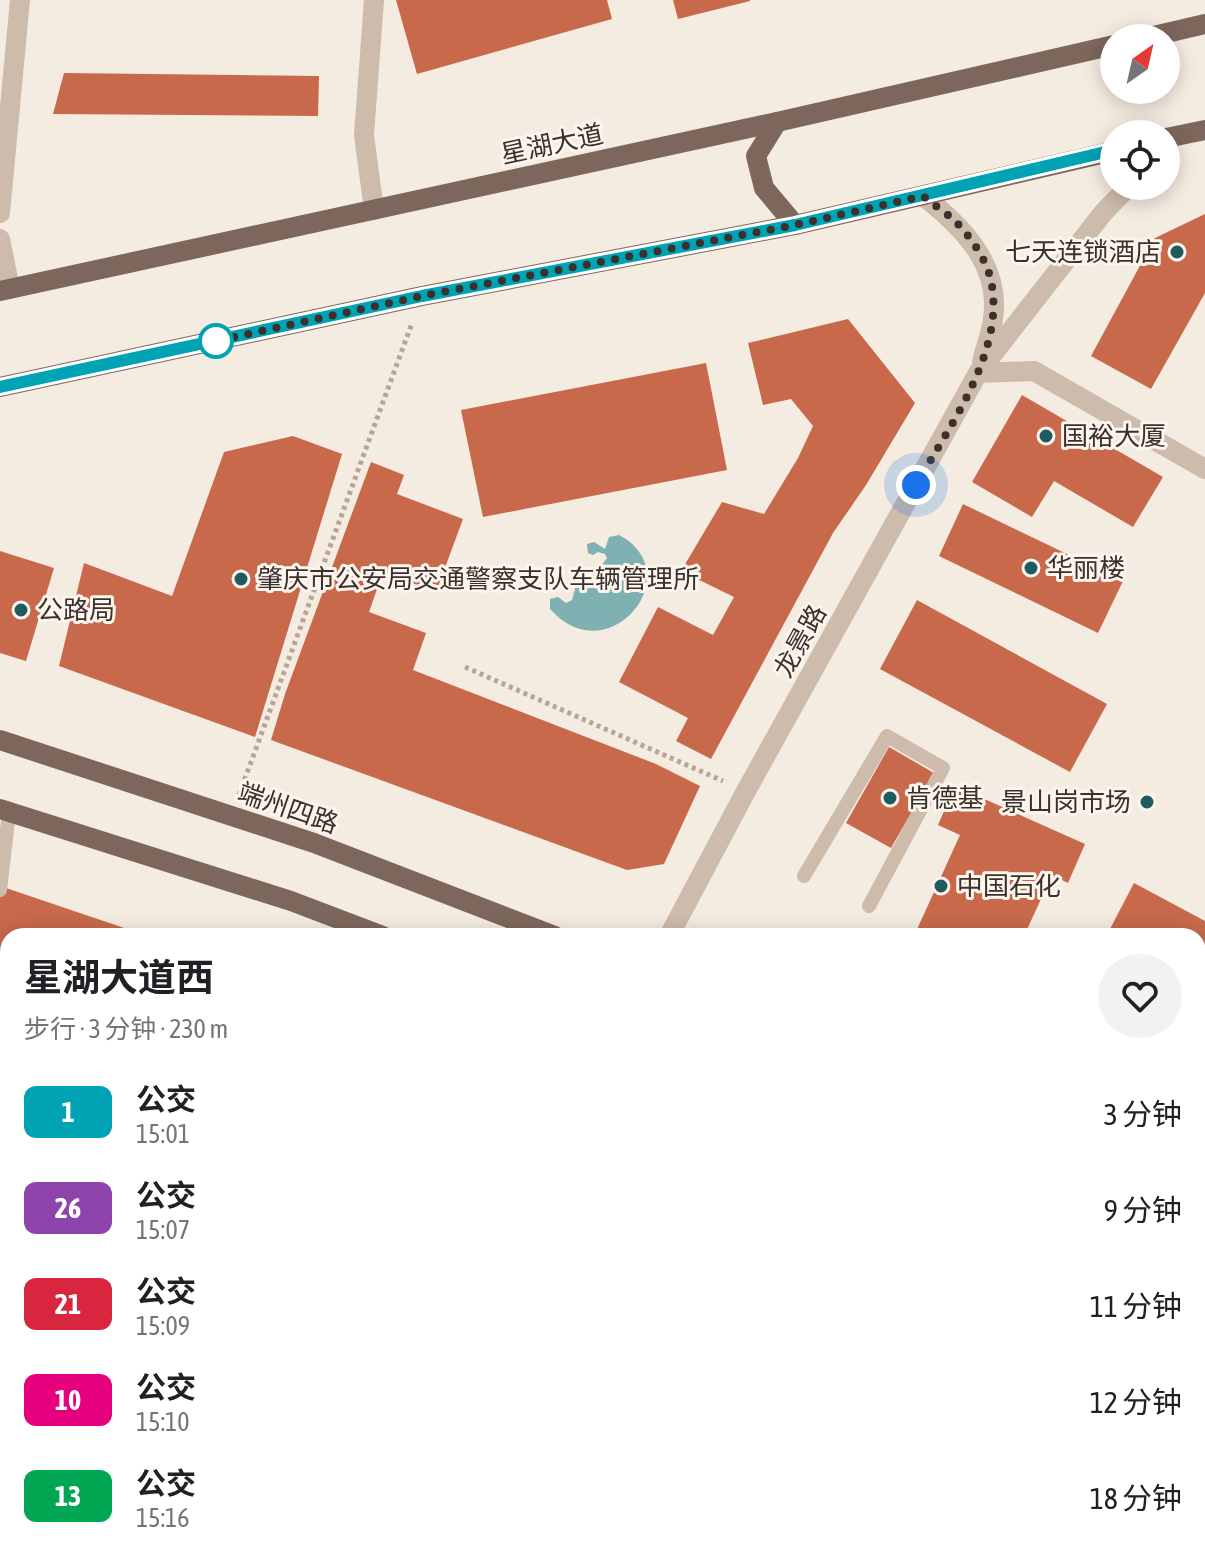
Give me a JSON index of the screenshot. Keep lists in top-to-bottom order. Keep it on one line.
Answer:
{"streets":{"main road":["星湖大道","端州四路"],"street":["龙景路"]},"places":["七天连锁酒店","国裕大厦","华丽楼","肇庆市公安局交通警察支队车辆管理所","公路局","肯德基","景山岗市场","中国石化"],"lines":["bus line 1"],"north":"top right","page":{"heading":["星湖大道西","步行 · 3 分钟 · 230 m"],"list":[{"mark":"1","name":"公交","note":"15:01","value":"3 分钟"},{"mark":"26","name":"公交","note":"15:07","value":"9 分钟"},{"mark":"21","name":"公交","note":"15:09","value":"11 分钟"},{"mark":"10","name":"公交","note":"15:10","value":"12 分钟"},{"mark":"13","name":"公交","note":"15:16","value":"18 分钟"}]}}
